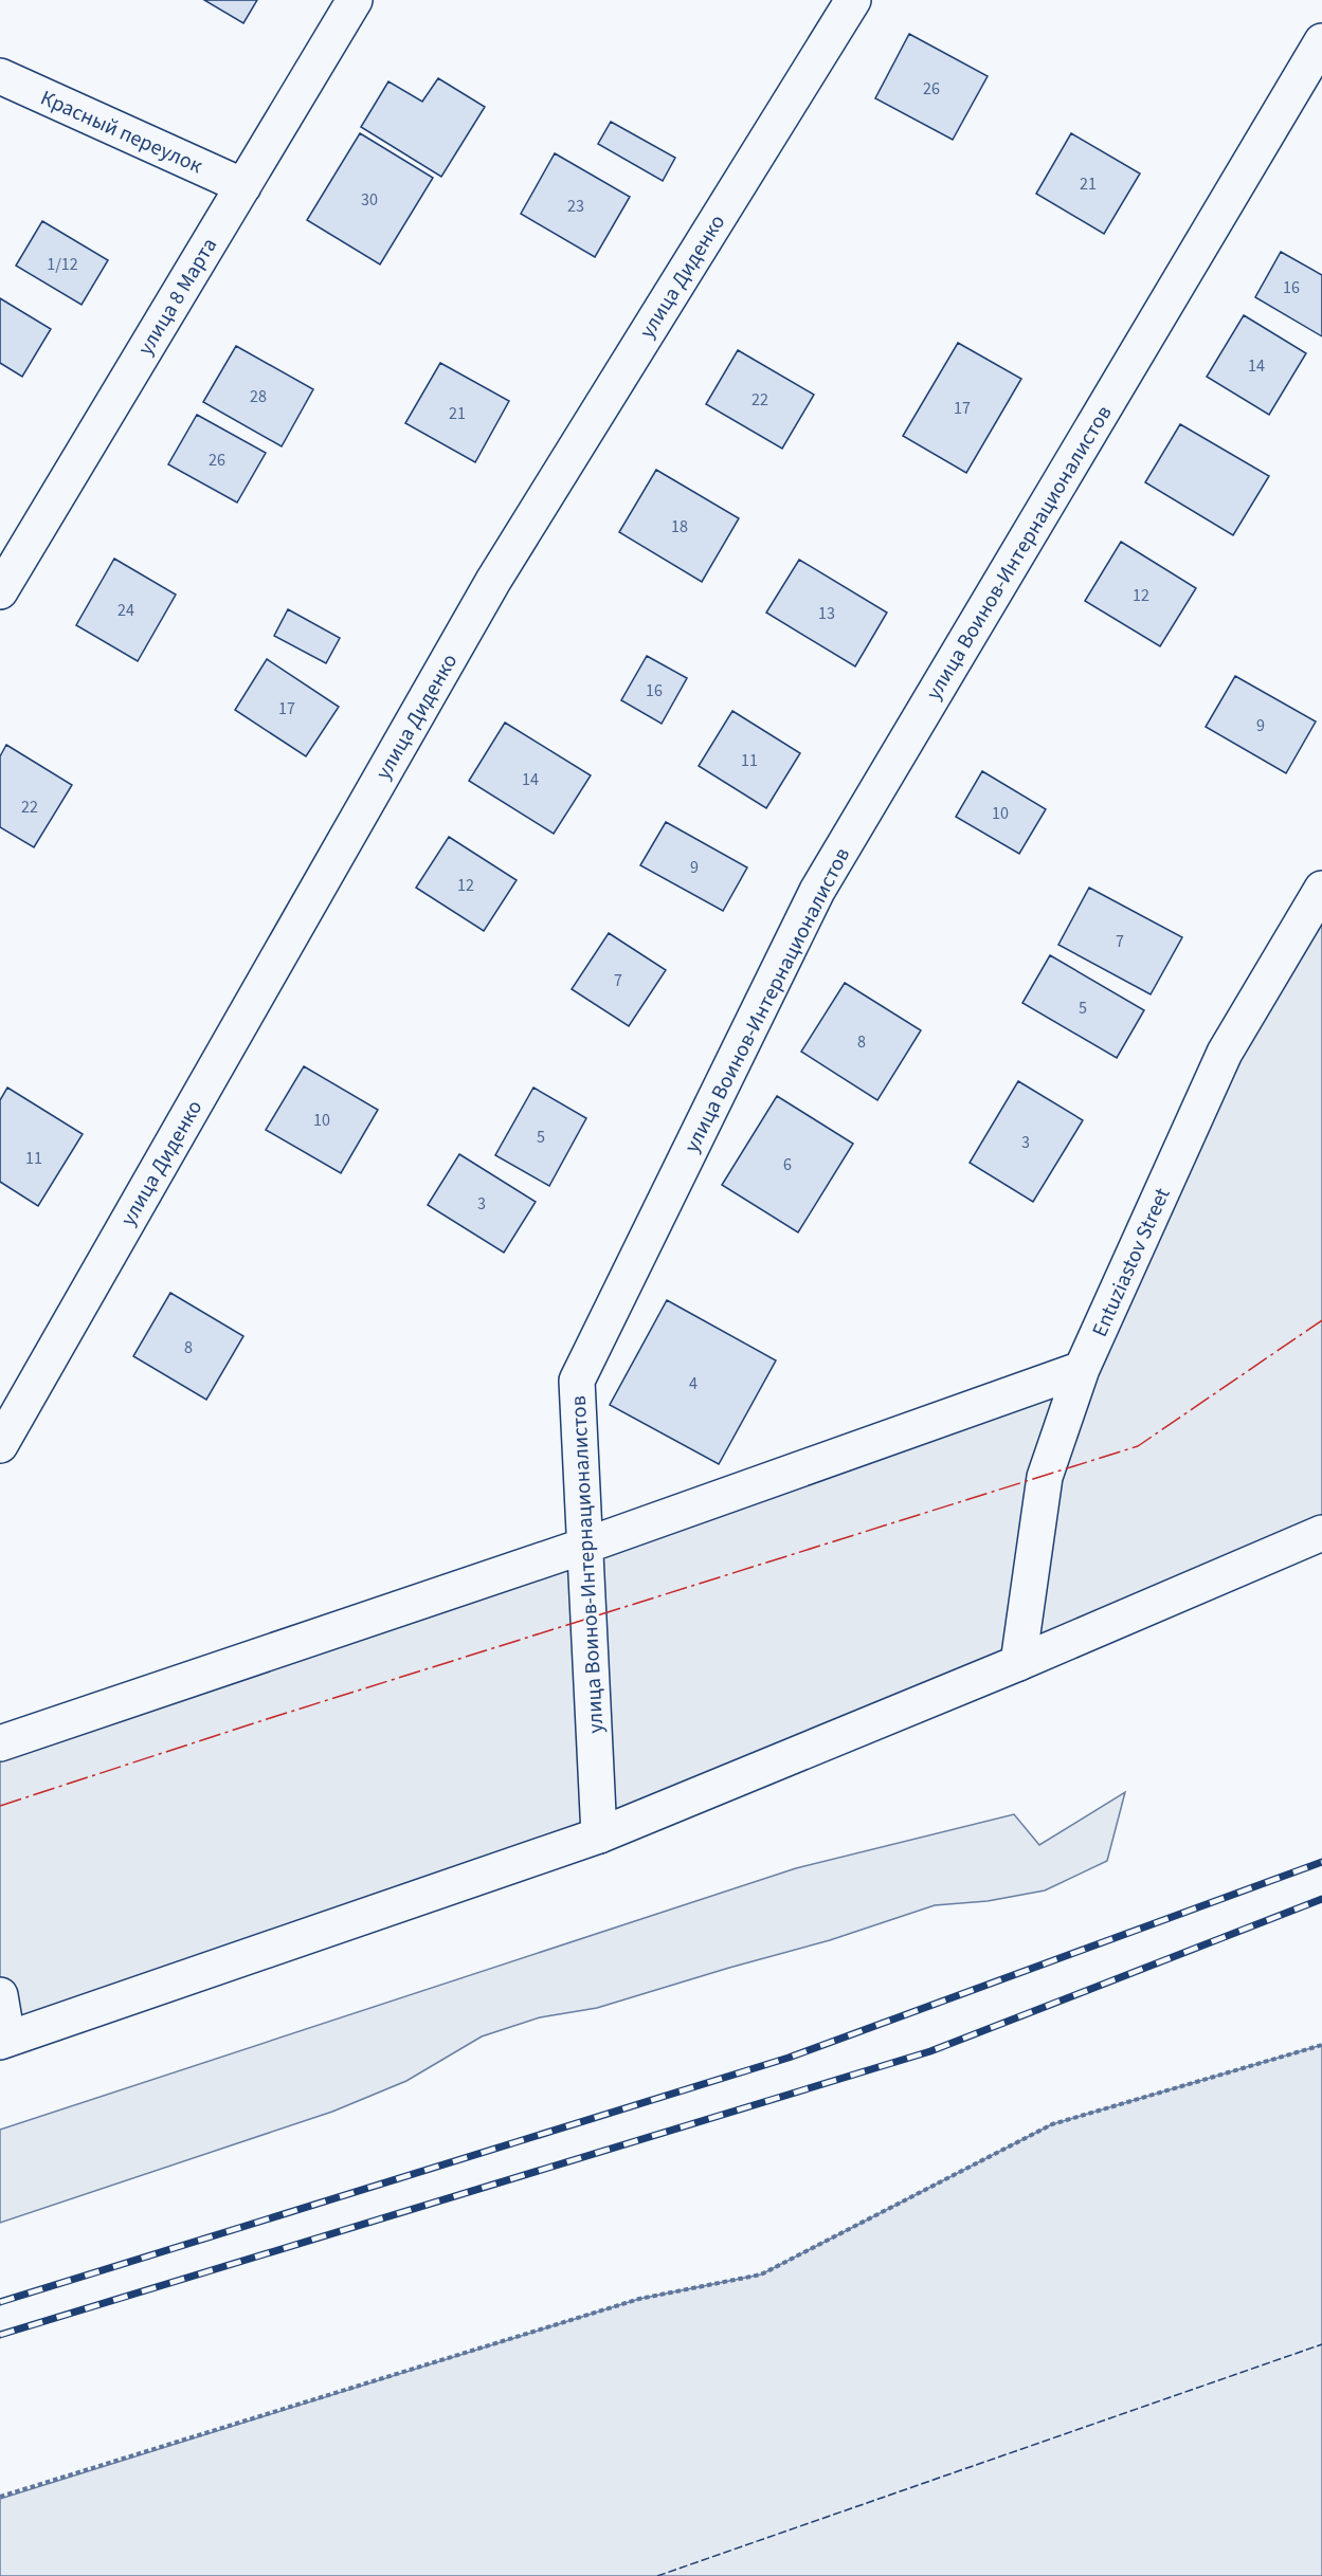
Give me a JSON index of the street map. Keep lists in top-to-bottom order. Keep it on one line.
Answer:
{"streets":{"street":["Красный переулок","улица Диденко","улица 8 Марта","улица Воинов-Интернационалистов","Entuziastov Street"]},"crossings":[["Красный переулок","улица 8 Марта"]],"house_numbers":["26","21","30","23","1/12","16","14","28","22","17","21","26","18","12","24","13","16","17","9","11","14","22","10","9","12","7","7","5","8","10","5","3","11","6","3","8","4"]}
